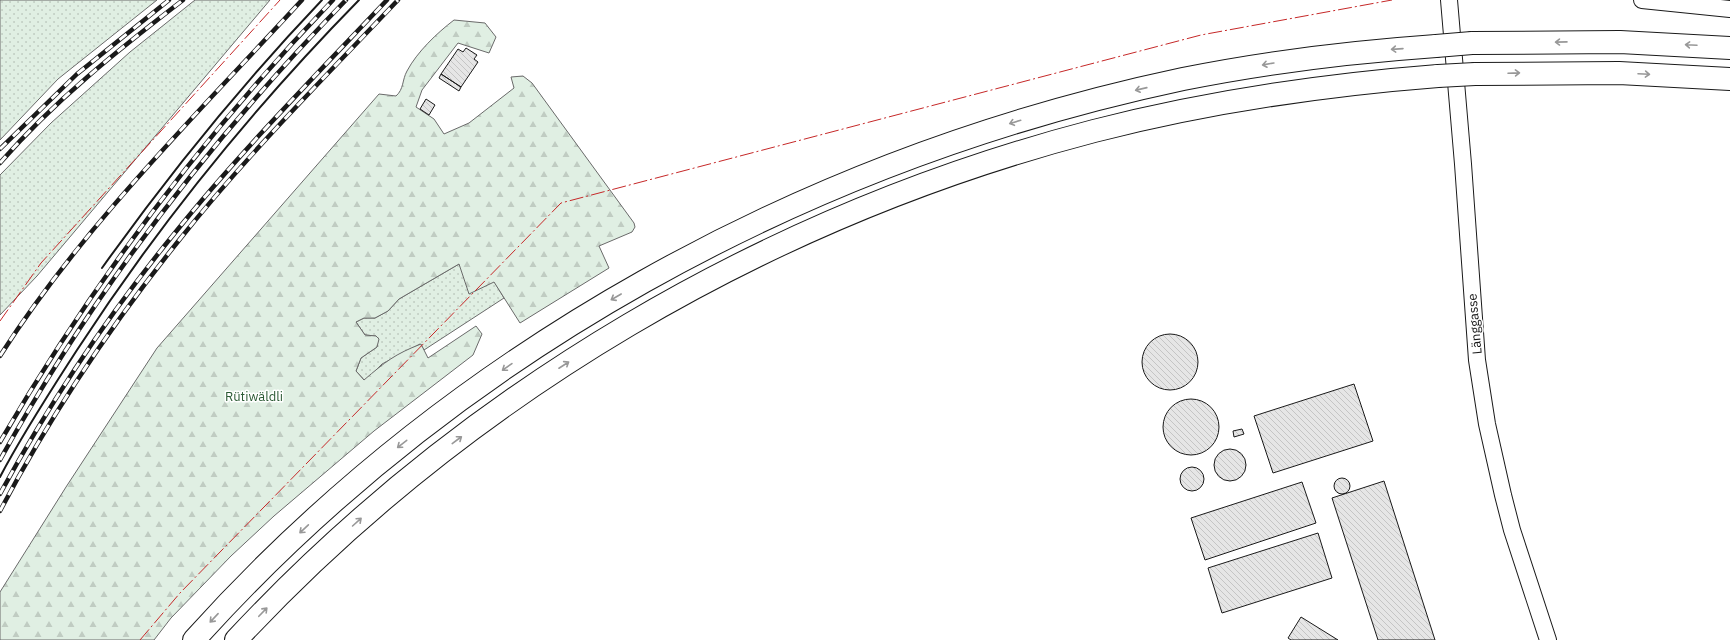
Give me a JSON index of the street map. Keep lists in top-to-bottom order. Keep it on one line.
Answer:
{"streets":{"street":["Länggasse"]},"parks":["Rütiwäldli"]}
